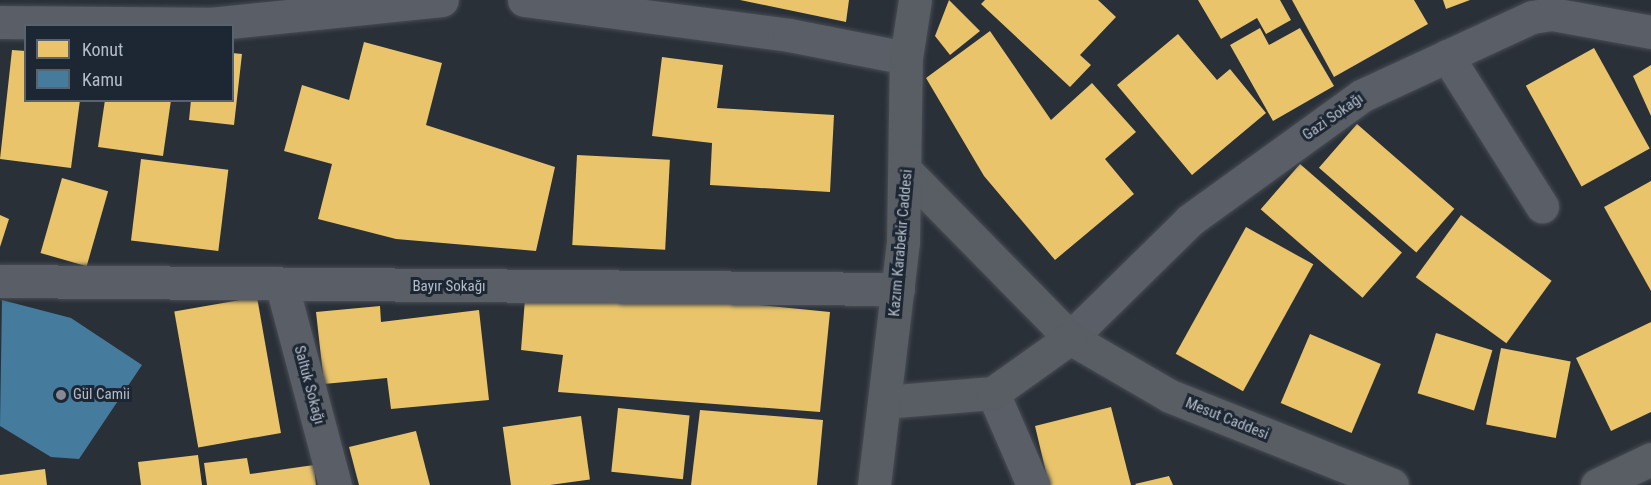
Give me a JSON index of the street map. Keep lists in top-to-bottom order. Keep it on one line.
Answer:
{"streets":{"street":["Gazi Sokağı","Kazım Karabekir Caddesi","Bayır Sokağı","Saltuk Sokağı","Mesut Caddesi"]},"crossings":[["Gazi Sokağı","Mesut Caddesi"],["Kazım Karabekir Caddesi","Bayır Sokağı"],["Kazım Karabekir Caddesi","Mesut Caddesi"],["Bayır Sokağı","Saltuk Sokağı"]],"places":["Gül Camii"],"legend":["Konut","Kamu"]}
